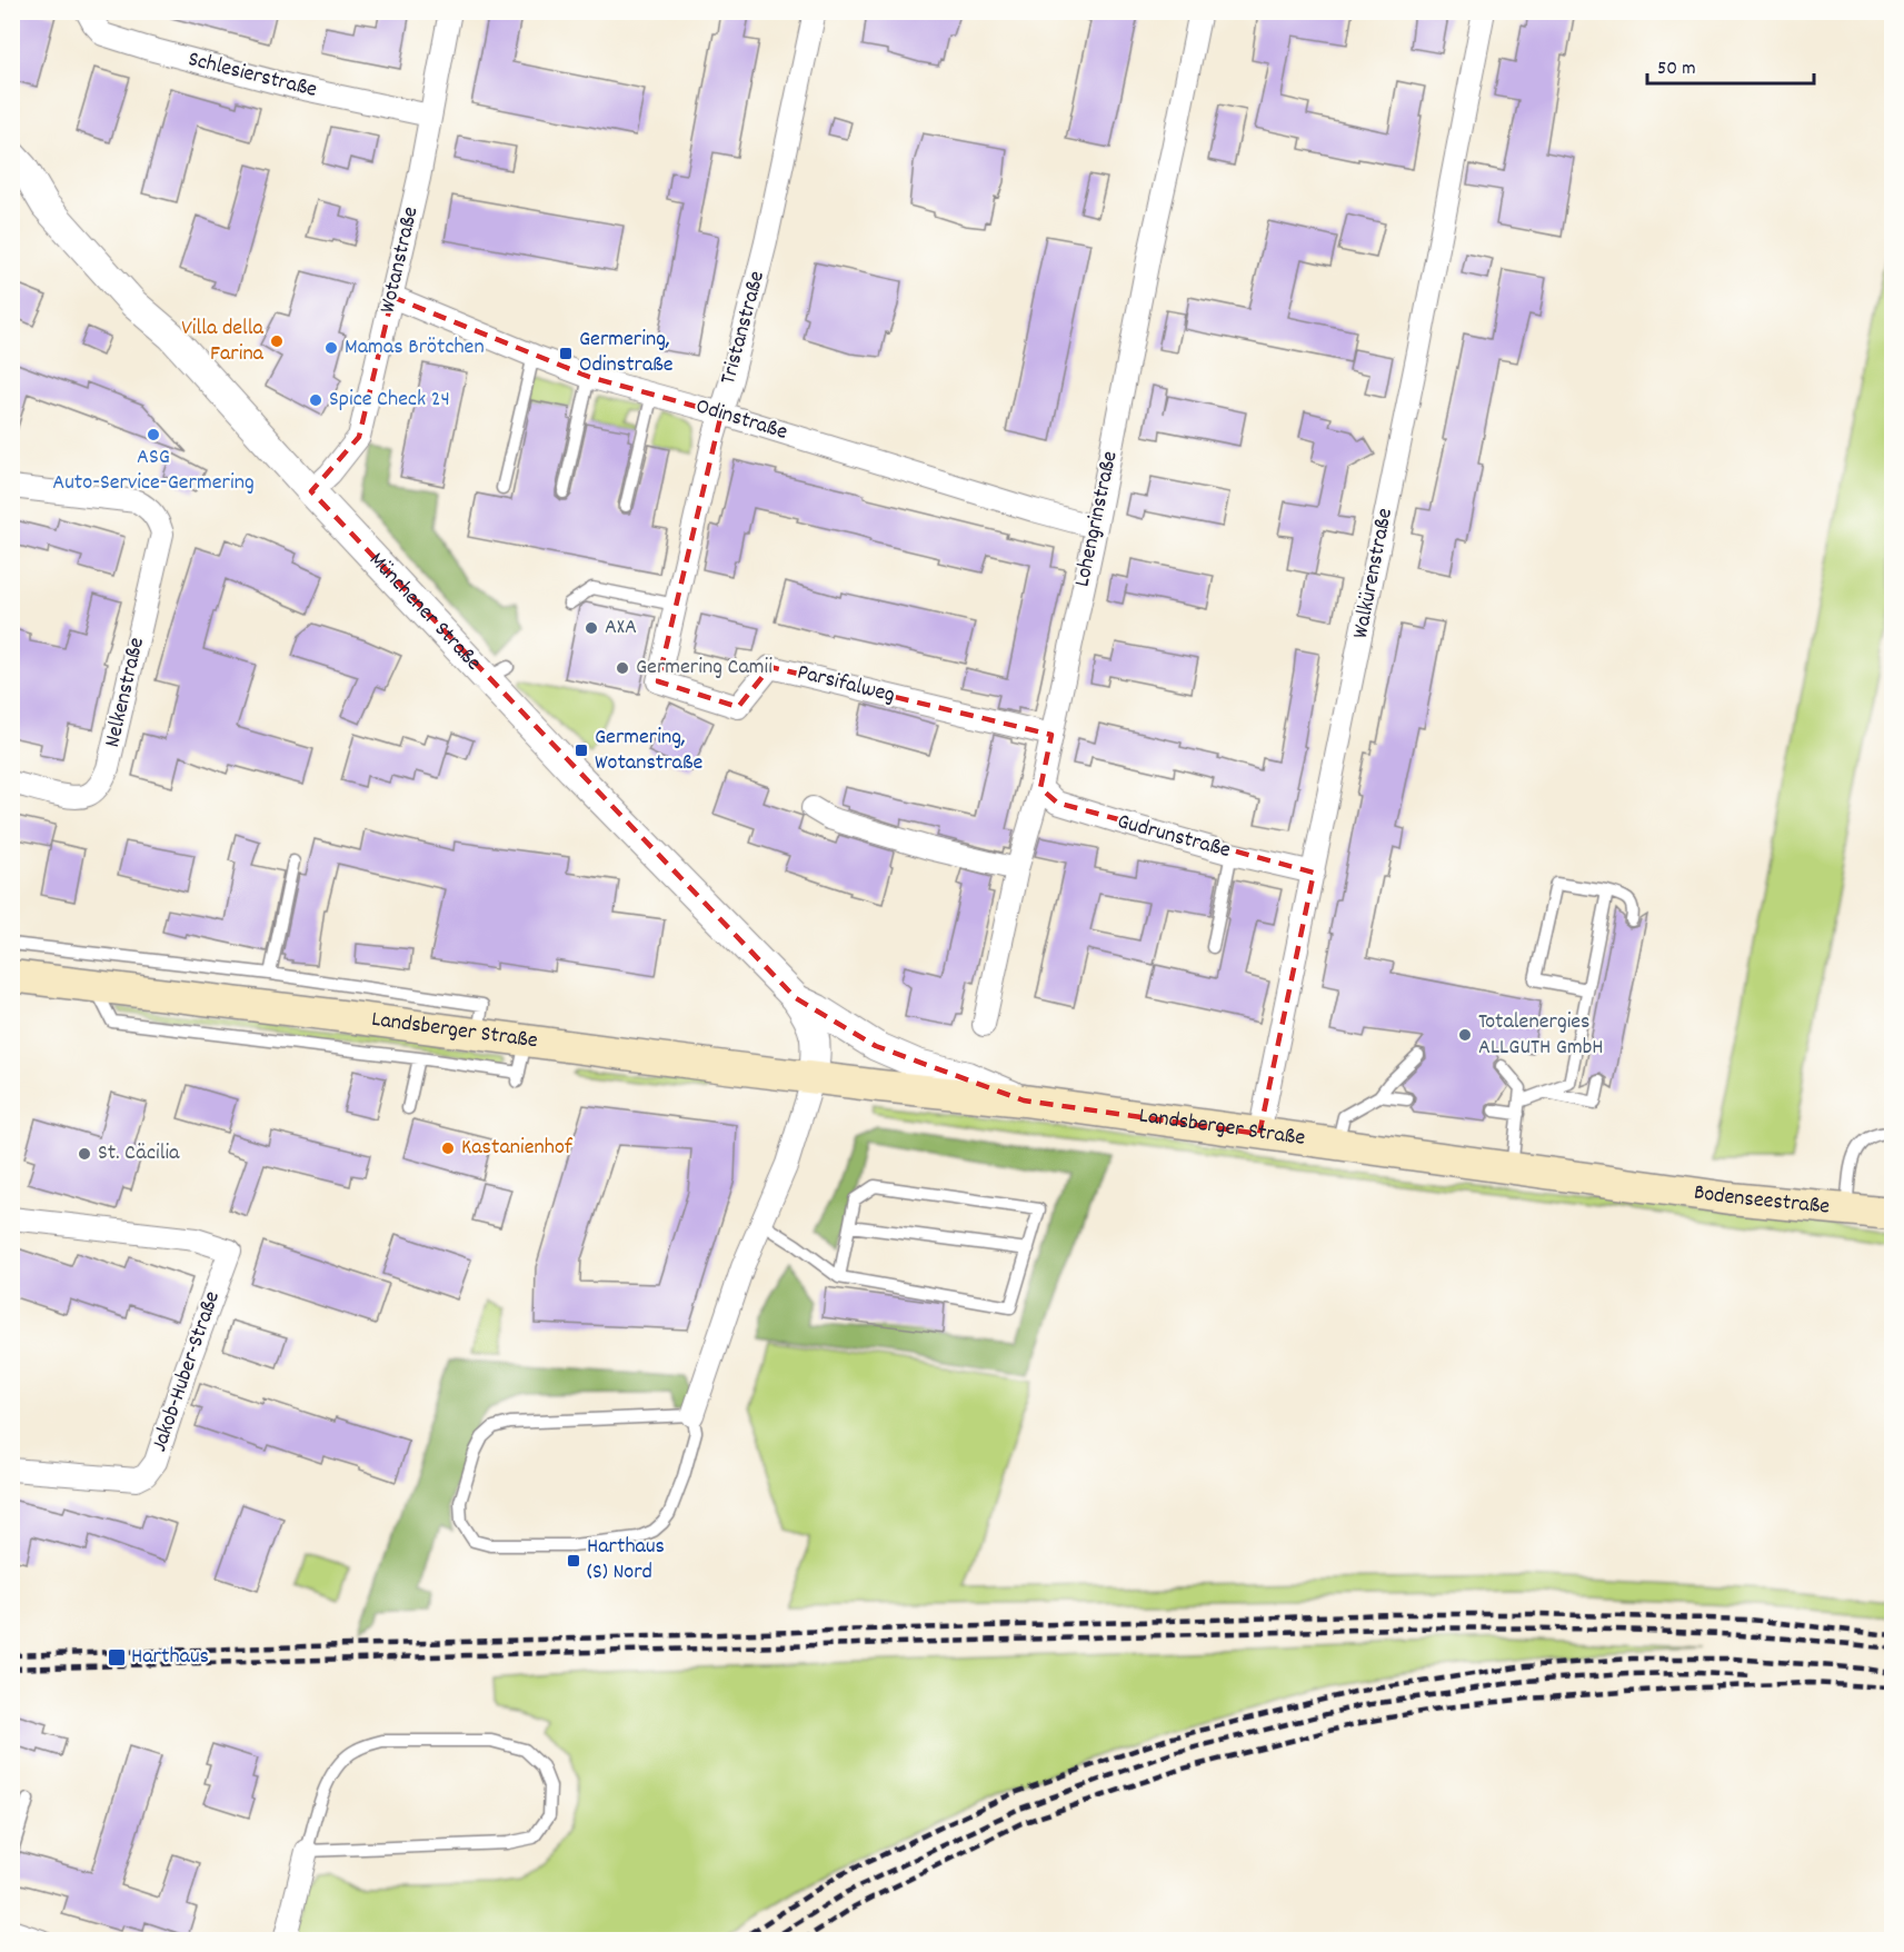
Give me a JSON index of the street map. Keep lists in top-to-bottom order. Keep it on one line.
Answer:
{"streets":{"main road":["Landsberger Straße","Bodenseestraße"],"street":["Schlesierstraße","Wotanstraße","Tristanstraße","Odinstraße","Lohengrinstraße","Walkürenstraße","Münchener Straße","Parsifalweg","Nelkenstraße","Gudrunstraße","Jakob-Huber-Straße"]},"crossings":[["Schlesierstraße","Wotanstraße"],["Wotanstraße","Odinstraße"],["Wotanstraße","Münchener Straße"],["Tristanstraße","Odinstraße"],["Tristanstraße","Parsifalweg"],["Odinstraße","Lohengrinstraße"],["Lohengrinstraße","Parsifalweg"],["Lohengrinstraße","Gudrunstraße"],["Walkürenstraße","Gudrunstraße"],["Walkürenstraße","Landsberger Straße"],["Münchener Straße","Landsberger Straße"],["Landsberger Straße","Bodenseestraße"]],"places":{"other":["Villa della Farina","Mamas Brötchen","Spice Check 24","ASG Auto-Service-Germering","AXA","Germering Camii","Totalenergies ALLGUTH GmbH","Kastanienhof","St. Cäcilia"],"transit":["Germering, Odinstraße","Germering, Wotanstraße","Harthaus (S) Nord","Harthaus"]},"scale_bar":"50 m"}
